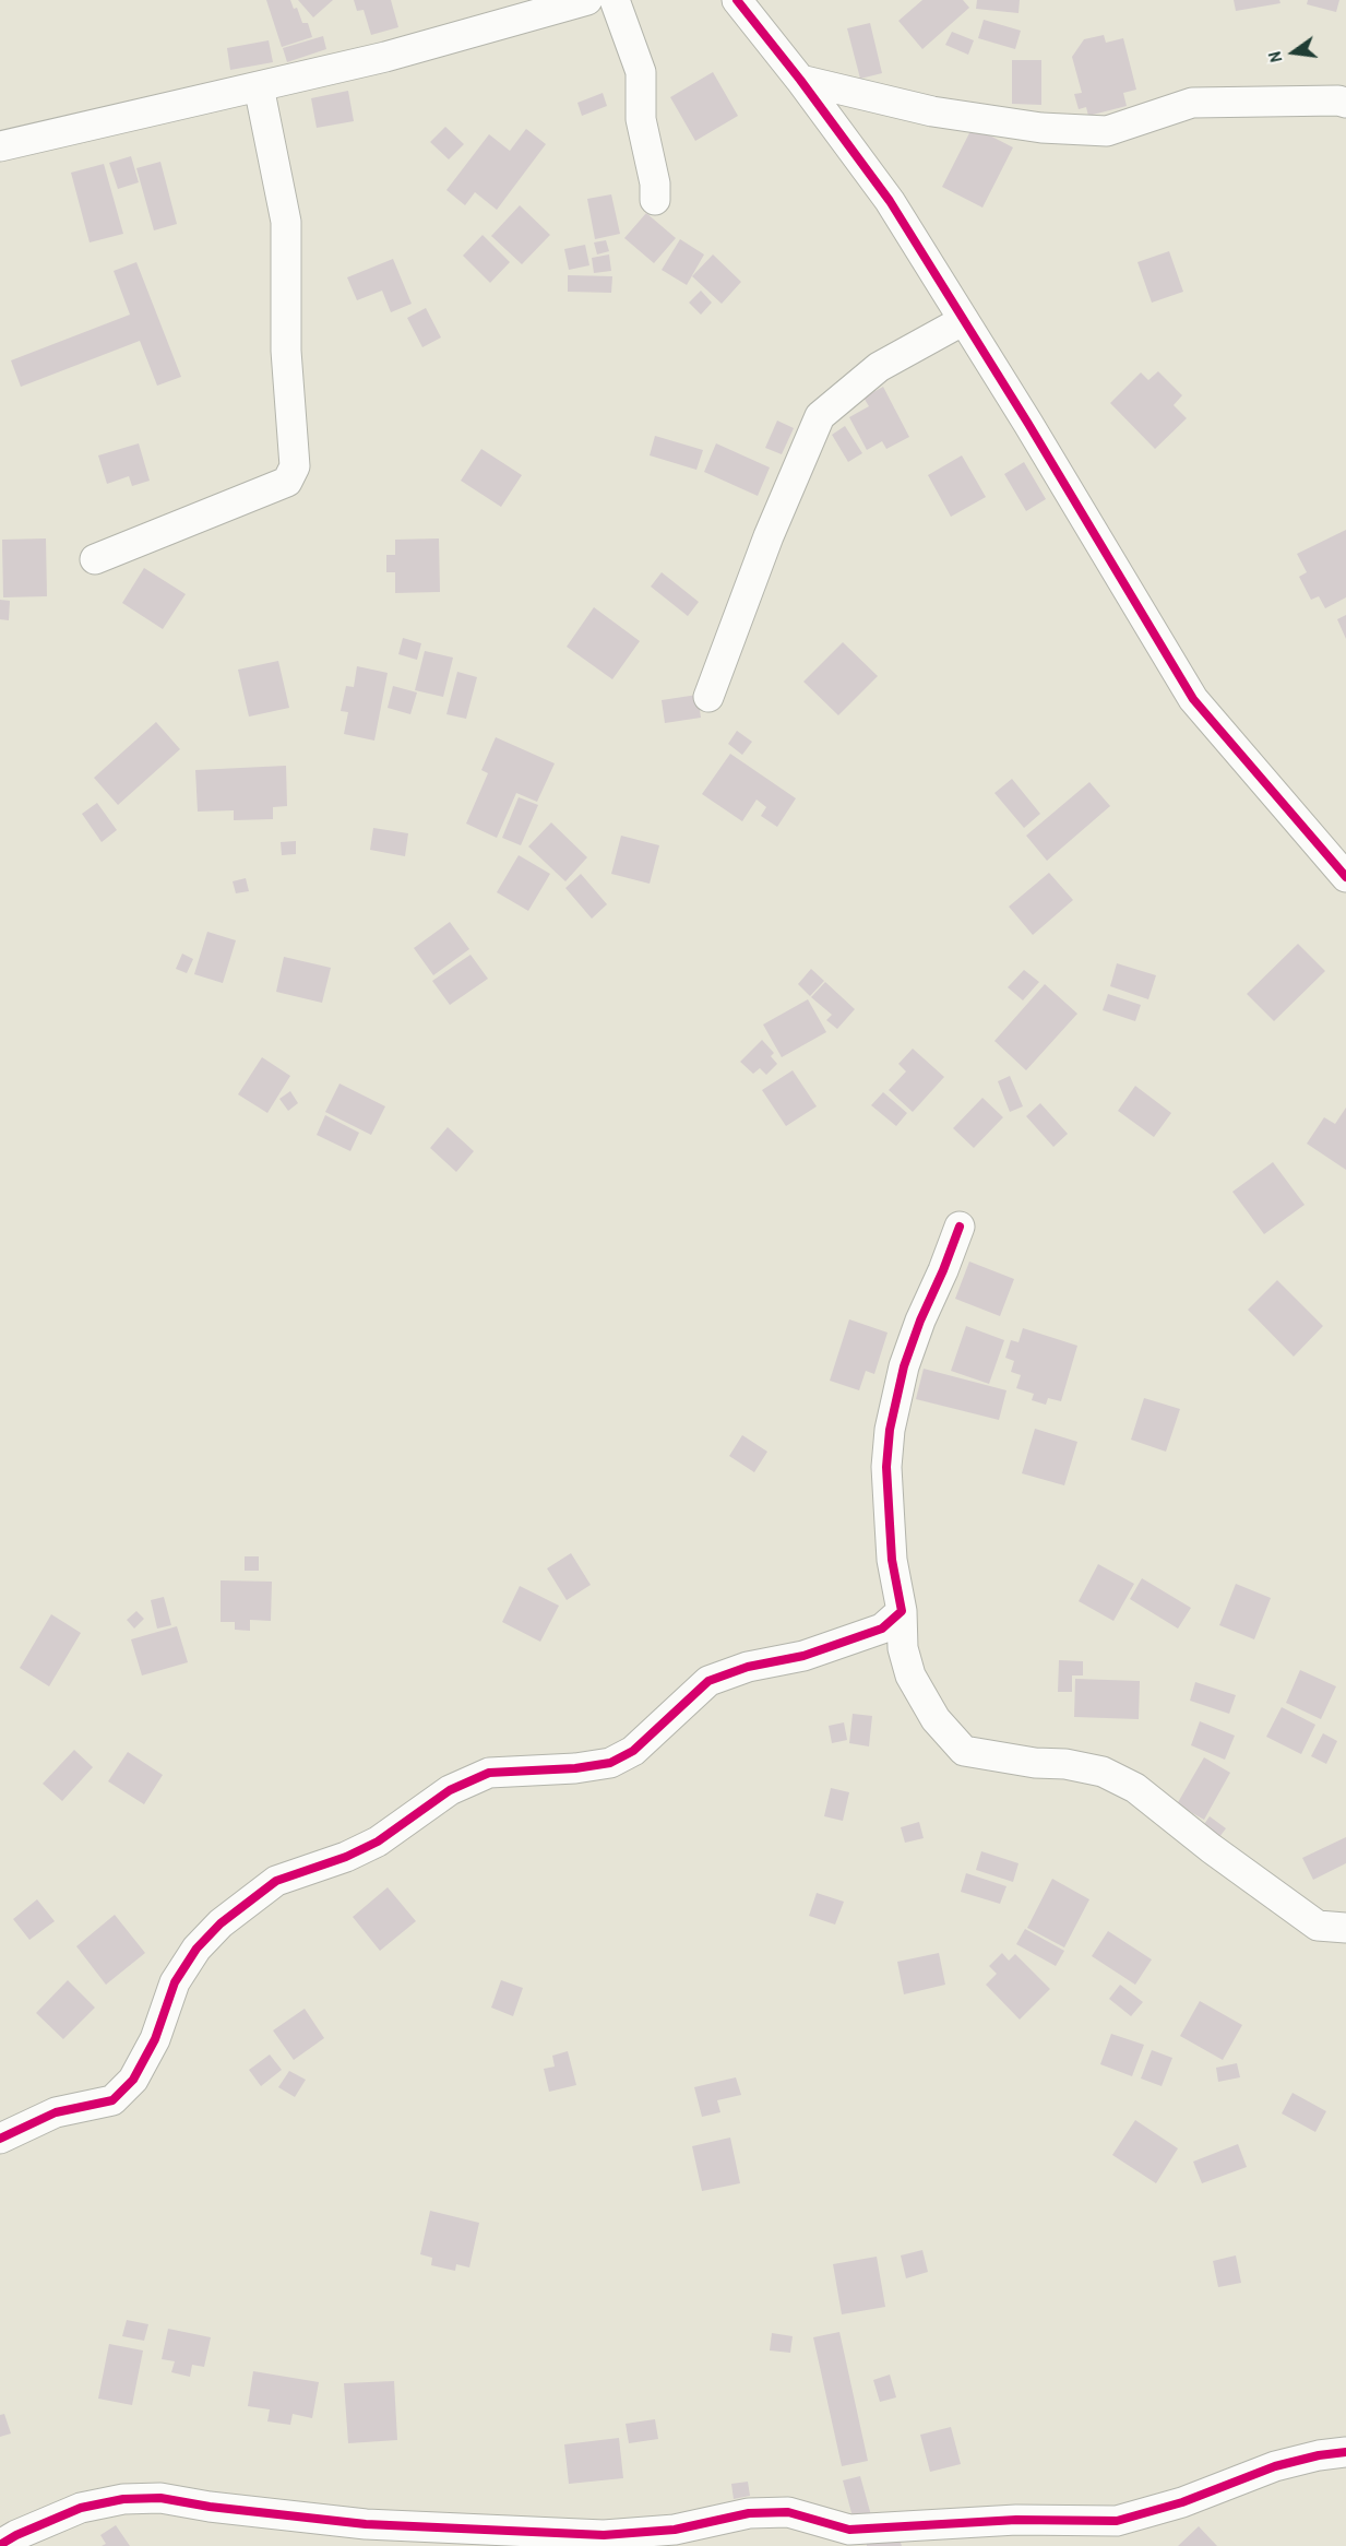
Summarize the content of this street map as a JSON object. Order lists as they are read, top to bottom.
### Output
{
  "north": "left"
}
